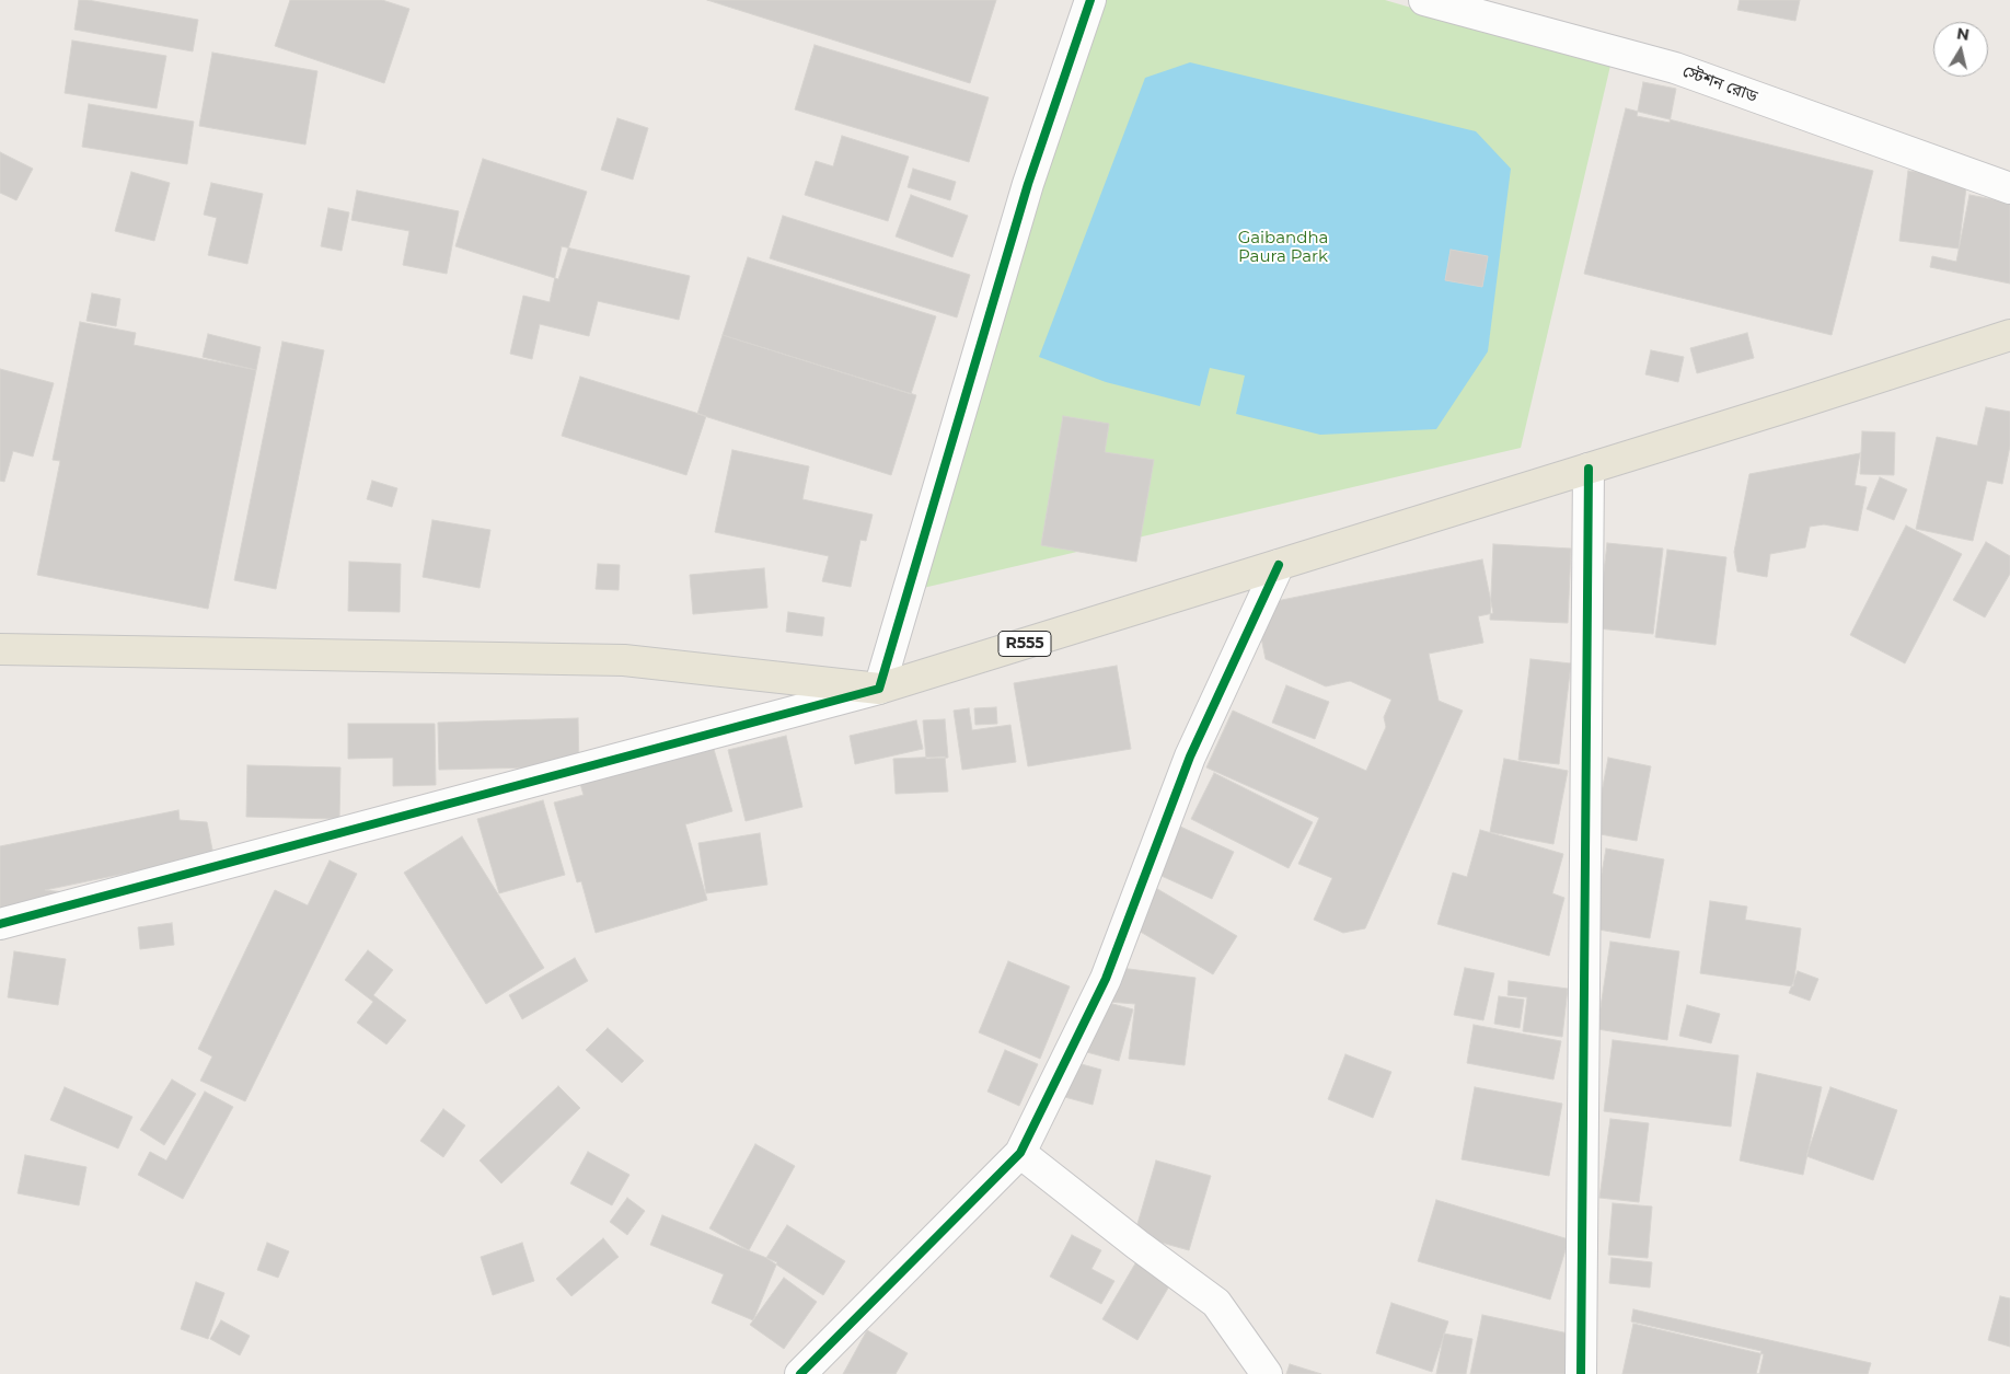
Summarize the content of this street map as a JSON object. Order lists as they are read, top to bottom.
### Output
{
  "streets": {
    "main road": ["R555"],
    "street": ["স্টেশন রোড"]
  },
  "parks": ["Gaibandha Paura Park"],
  "north": "top"
}
